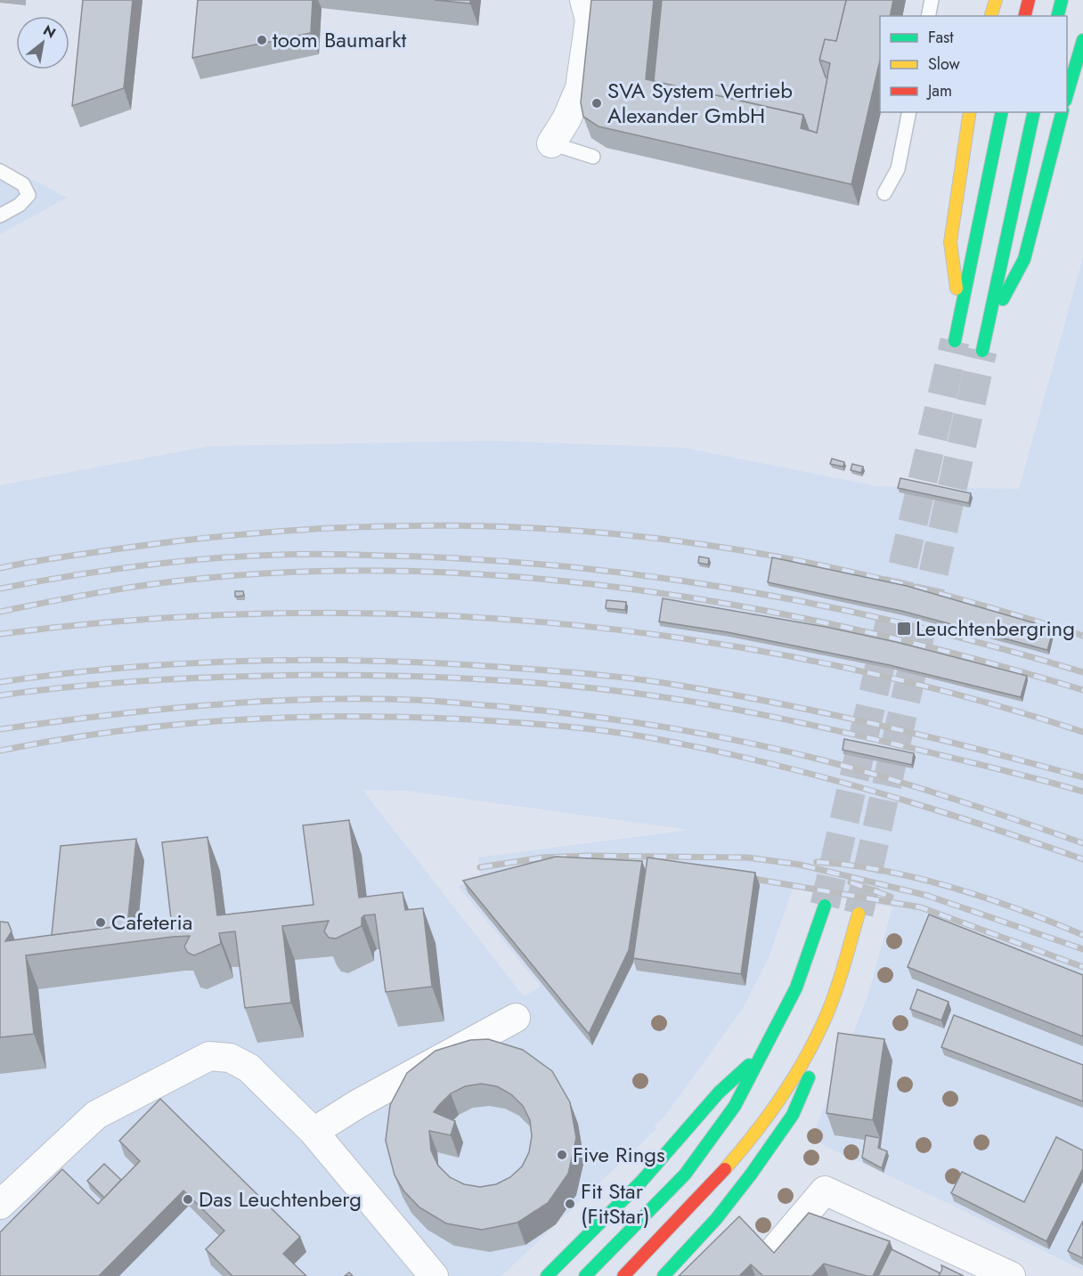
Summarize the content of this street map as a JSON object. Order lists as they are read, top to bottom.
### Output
{
  "places": {
    "other": [
      "toom Baumarkt",
      "SVA System Vertrieb Alexander GmbH",
      "Cafeteria",
      "Five Rings",
      "Das Leuchtenberg",
      "Fit Star (FitStar)"
    ],
    "transit": ["Leuchtenbergring"]
  },
  "legend": ["Fast", "Slow", "Jam"],
  "north": "top right"
}
